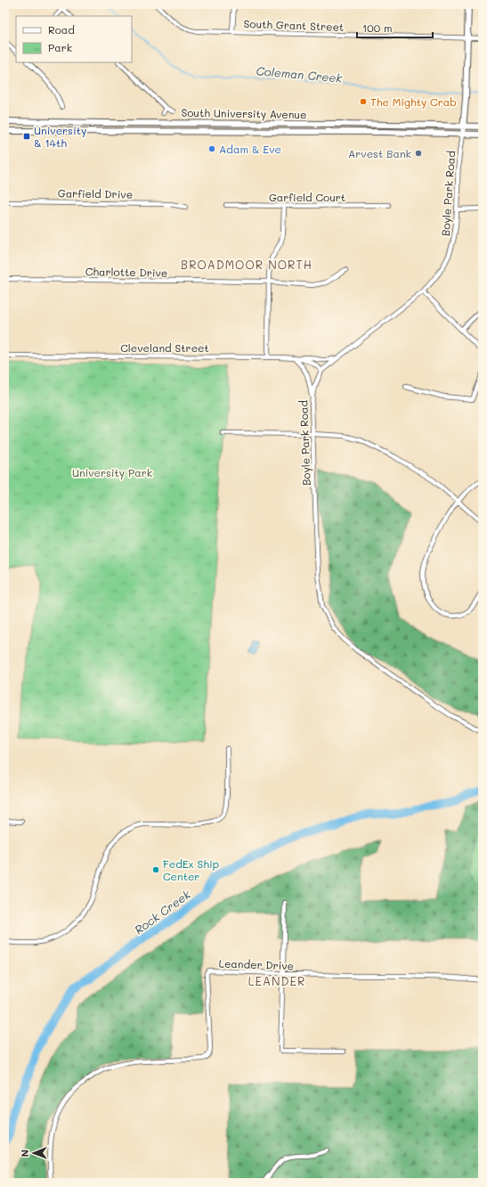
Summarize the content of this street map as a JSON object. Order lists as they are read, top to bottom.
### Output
{
  "streets": {
    "main road": ["South University Avenue"],
    "street": [
      "South Grant Street",
      "Garfield Drive",
      "Boyle Park Road",
      "Garfield Court",
      "Charlotte Drive",
      "Cleveland Street",
      "Leander Drive"
    ]
  },
  "crossings": [
    ["South University Avenue", "Boyle Park Road"],
    ["Boyle Park Road", "Cleveland Street"]
  ],
  "districts": ["BROADMOOR NORTH", "LEANDER"],
  "water": ["Coleman Creek", "Rock Creek"],
  "parks": ["University Park"],
  "places": {
    "other": [
      "The Mighty Crab",
      "Adam & Eve",
      "Arvest Bank",
      "FedEx Ship Center"
    ],
    "transit": ["University & 14th"]
  },
  "legend": ["Road", "Park"],
  "scale_bar": "100 m",
  "north": "left"
}
